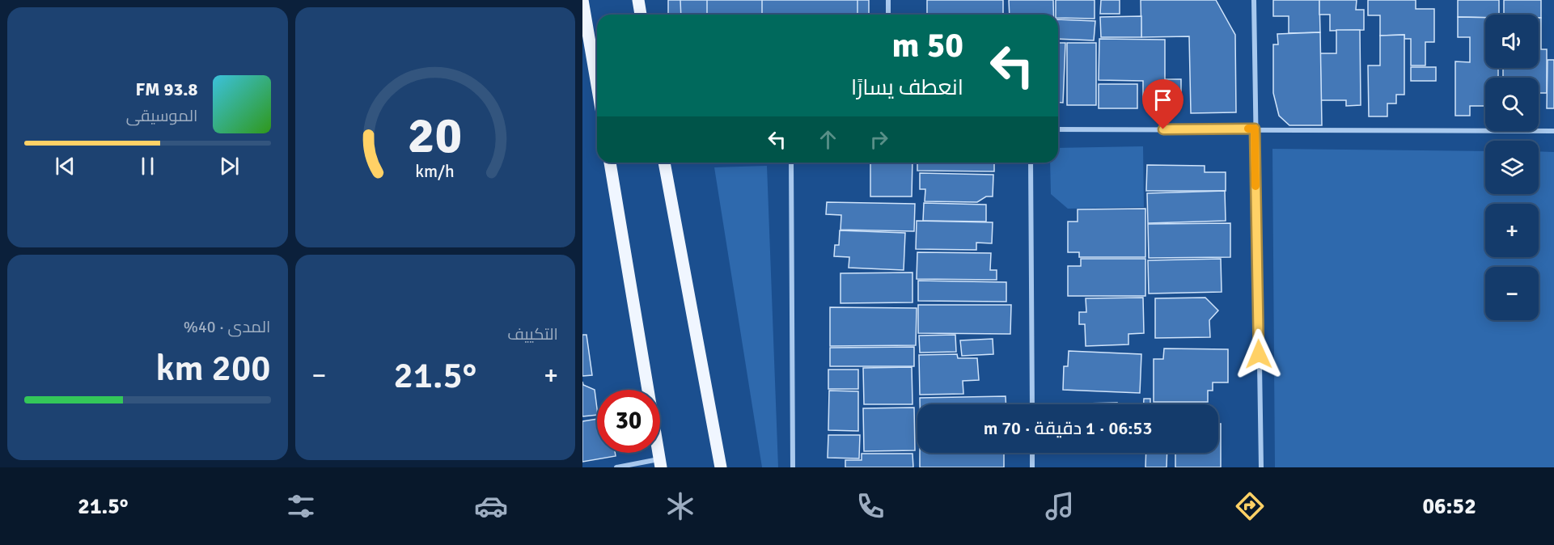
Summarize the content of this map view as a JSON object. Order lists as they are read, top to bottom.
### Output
{
  "page": {
    "map_buttons": ["+", "−"],
    "turn": ["50 m", "انعطف يسارًا"],
    "song": ["93.8 FM", "الموسيقى"],
    "tile": [
      "التكييف",
      ["المدى · 40%", "200 km"]
    ],
    "heat": ["−", "21.5°", "+"],
    "limit": "30",
    "trip": "06:53 · 1 دقيقة · 70 m",
    "tabs": ["06:52", "21.5°"],
    "gauge": ["20", "km/h"]
  }
}
